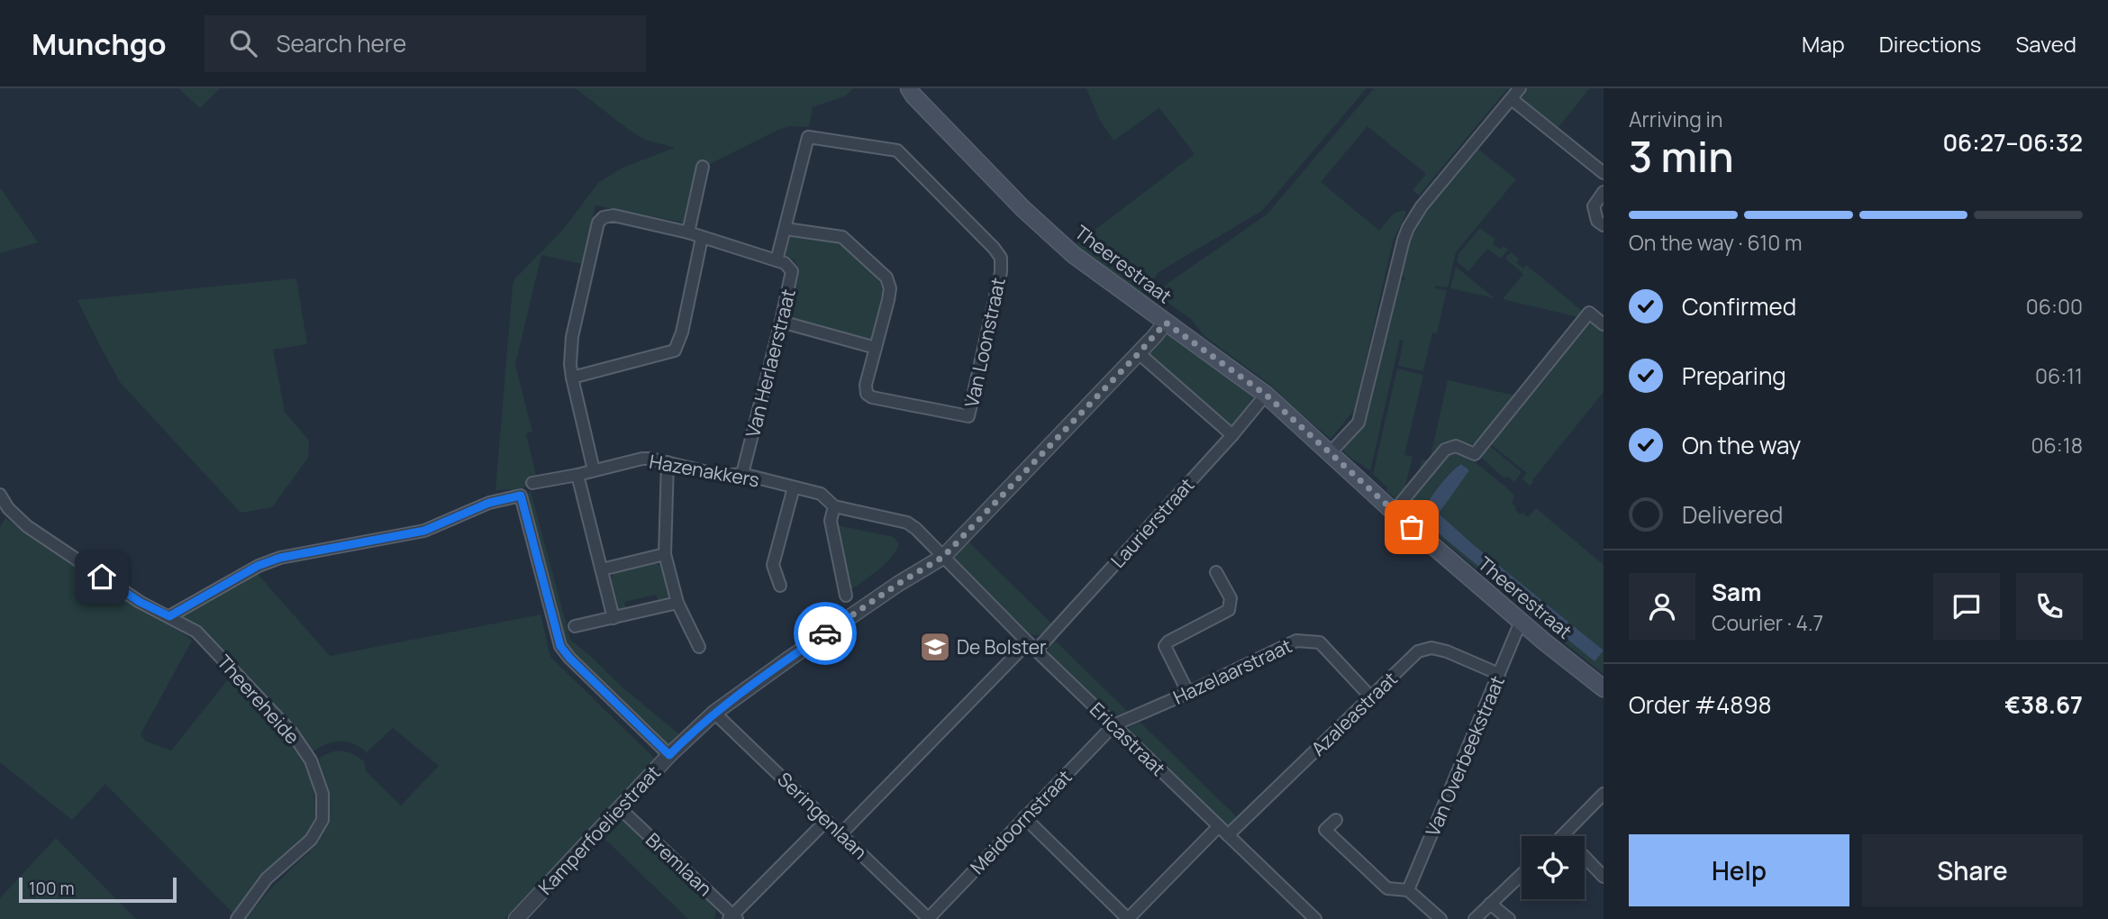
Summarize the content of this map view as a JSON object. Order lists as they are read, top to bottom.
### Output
{
  "streets": {
    "main road": ["Theerestraat"],
    "street": [
      "Van Loonstraat",
      "Van Herlaerstraat",
      "Hazenakkers",
      "Laurierstraat",
      "Hazelaarstraat",
      "Theereheide",
      "Azaleastraat",
      "Ericastraat",
      "Van Overbeekstraat",
      "Seringenlaan",
      "Meidoornstraat",
      "Kamperfoeliestraat",
      "Bremlaan"
    ]
  },
  "crossings": [
    ["Theerestraat", "Laurierstraat"],
    ["Theerestraat", "Van Overbeekstraat"],
    ["Theerestraat", "Kamperfoeliestraat"],
    ["Van Herlaerstraat", "Hazenakkers"],
    ["Hazenakkers", "Ericastraat"],
    ["Hazenakkers", "Kamperfoeliestraat"],
    ["Laurierstraat", "Ericastraat"],
    ["Laurierstraat", "Seringenlaan"],
    ["Hazelaarstraat", "Azaleastraat"],
    ["Hazelaarstraat", "Ericastraat"],
    ["Hazelaarstraat", "Meidoornstraat"],
    ["Azaleastraat", "Ericastraat"],
    ["Azaleastraat", "Van Overbeekstraat"],
    ["Ericastraat", "Meidoornstraat"],
    ["Ericastraat", "Kamperfoeliestraat"],
    ["Seringenlaan", "Meidoornstraat"],
    ["Seringenlaan", "Kamperfoeliestraat"],
    ["Kamperfoeliestraat", "Bremlaan"]
  ],
  "places": {
    "school or university": ["De Bolster"]
  },
  "scale_bar": "100 m",
  "page": {
    "header": "Munchgo",
    "search": "Search here",
    "nav": ["Map", "Directions", "Saved"],
    "heading": ["3 min", "Arriving in", "06:27–06:32"],
    "panel": [
      "Sam",
      "Courier · 4.7",
      "Order #4898",
      "€38.67"
    ],
    "bar": "On the way · 610 m",
    "list": [
      ["Confirmed", "06:00"],
      ["Preparing", "06:11"],
      ["On the way", "06:18"],
      "Delivered"
    ],
    "buttons": ["Help", "Share"],
    "scale": "100 m"
  }
}
